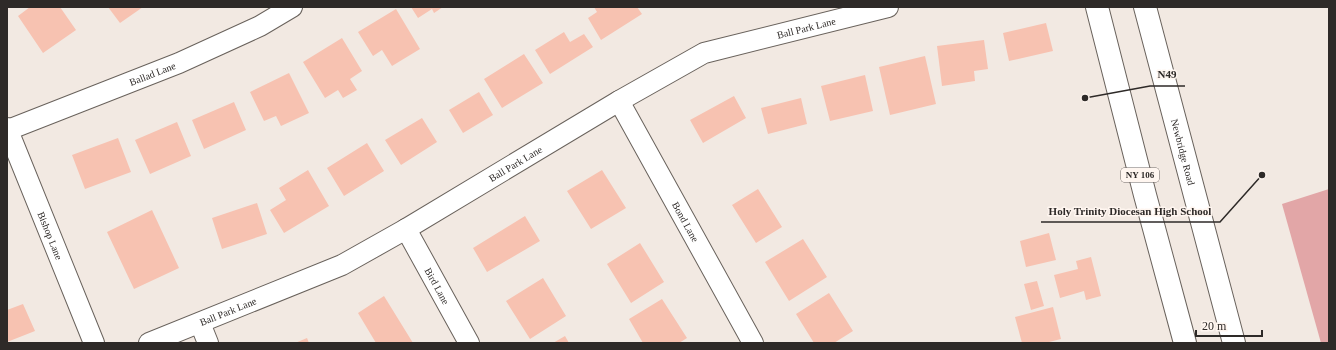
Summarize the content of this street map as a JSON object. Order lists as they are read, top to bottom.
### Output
{
  "streets": {
    "main road": ["Newbridge Road", "NY 106"],
    "street": [
      "Ball Park Lane",
      "Ballad Lane",
      "Bond Lane",
      "Bishop Lane",
      "Bird Lane"
    ]
  },
  "crossings": [
    ["Ball Park Lane", "Bond Lane"],
    ["Ball Park Lane", "Bird Lane"],
    ["Ballad Lane", "Bishop Lane"]
  ],
  "places": ["N49", "Holy Trinity Diocesan High School"],
  "scale_bar": "20 m"
}
